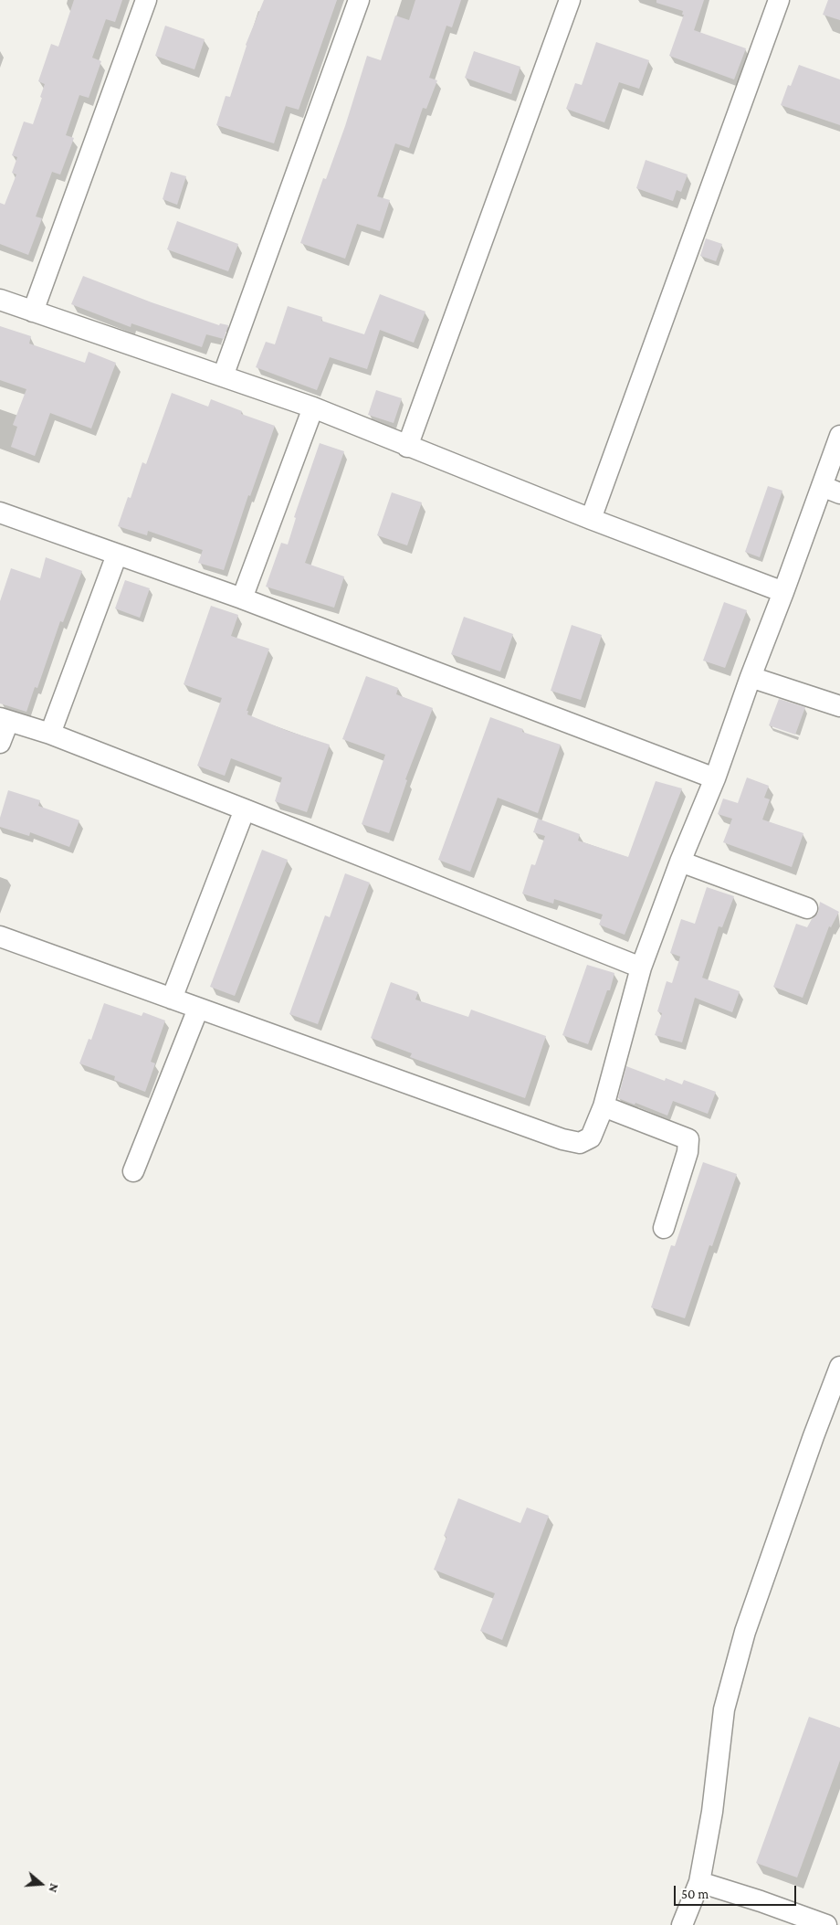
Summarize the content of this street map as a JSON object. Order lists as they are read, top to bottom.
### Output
{
  "scale_bar": "50 m",
  "north": "right"
}
